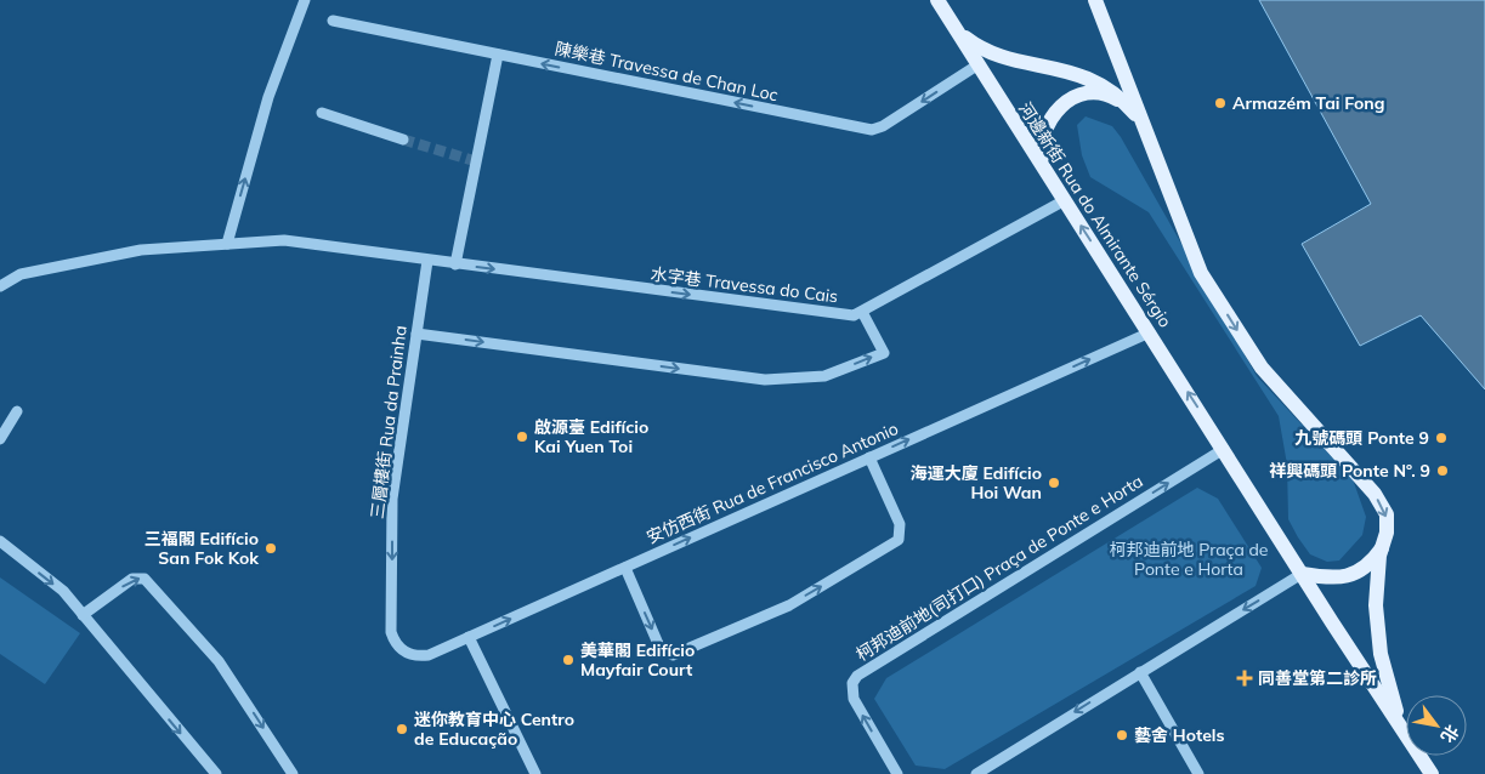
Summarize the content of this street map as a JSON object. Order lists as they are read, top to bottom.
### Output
{
  "streets": {
    "main road": ["河邊新街 Rua do Almirante Sérgio"],
    "street": [
      "陳樂巷 Travessa de Chan Loc",
      "水字巷 Travessa do Cais",
      "三層樓街 Rua da Prainha",
      "安仿西街 Rua de Francisco Antonio",
      "柯邦迪前地(司打口) Praça de Ponte e Horta"
    ]
  },
  "crossings": [
    ["陳樂巷 Travessa de Chan Loc", "河邊新街 Rua do Almirante Sérgio"],
    ["河邊新街 Rua do Almirante Sérgio", "水字巷 Travessa do Cais"],
    ["河邊新街 Rua do Almirante Sérgio", "安仿西街 Rua de Francisco Antonio"],
    ["河邊新街 Rua do Almirante Sérgio", "柯邦迪前地(司打口) Praça de Ponte e Horta"],
    ["水字巷 Travessa do Cais", "三層樓街 Rua da Prainha"],
    ["三層樓街 Rua da Prainha", "安仿西街 Rua de Francisco Antonio"]
  ],
  "one_way": [
    "陳樂巷 Travessa de Chan Loc",
    "水字巷 Travessa do Cais",
    "三層樓街 Rua da Prainha",
    "安仿西街 Rua de Francisco Antonio",
    "柯邦迪前地(司打口) Praça de Ponte e Horta"
  ],
  "parks": ["柯邦迪前地 Praça de Ponte e Horta"],
  "places": {
    "other": [
      "Armazém Tai Fong",
      "啟源臺 Edifício Kai Yuen Toi",
      "九號碼頭 Ponte 9",
      "祥興碼頭 Ponte Nº. 9",
      "海運大廈 Edifício Hoi Wan",
      "三福閣 Edifício San Fok Kok",
      "美華閣 Edifício Mayfair Court",
      "迷你教育中心 Centro de Educação",
      "藝舍 Hotels"
    ],
    "health": ["同善堂第二診所"]
  },
  "north": "bottom right"
}
